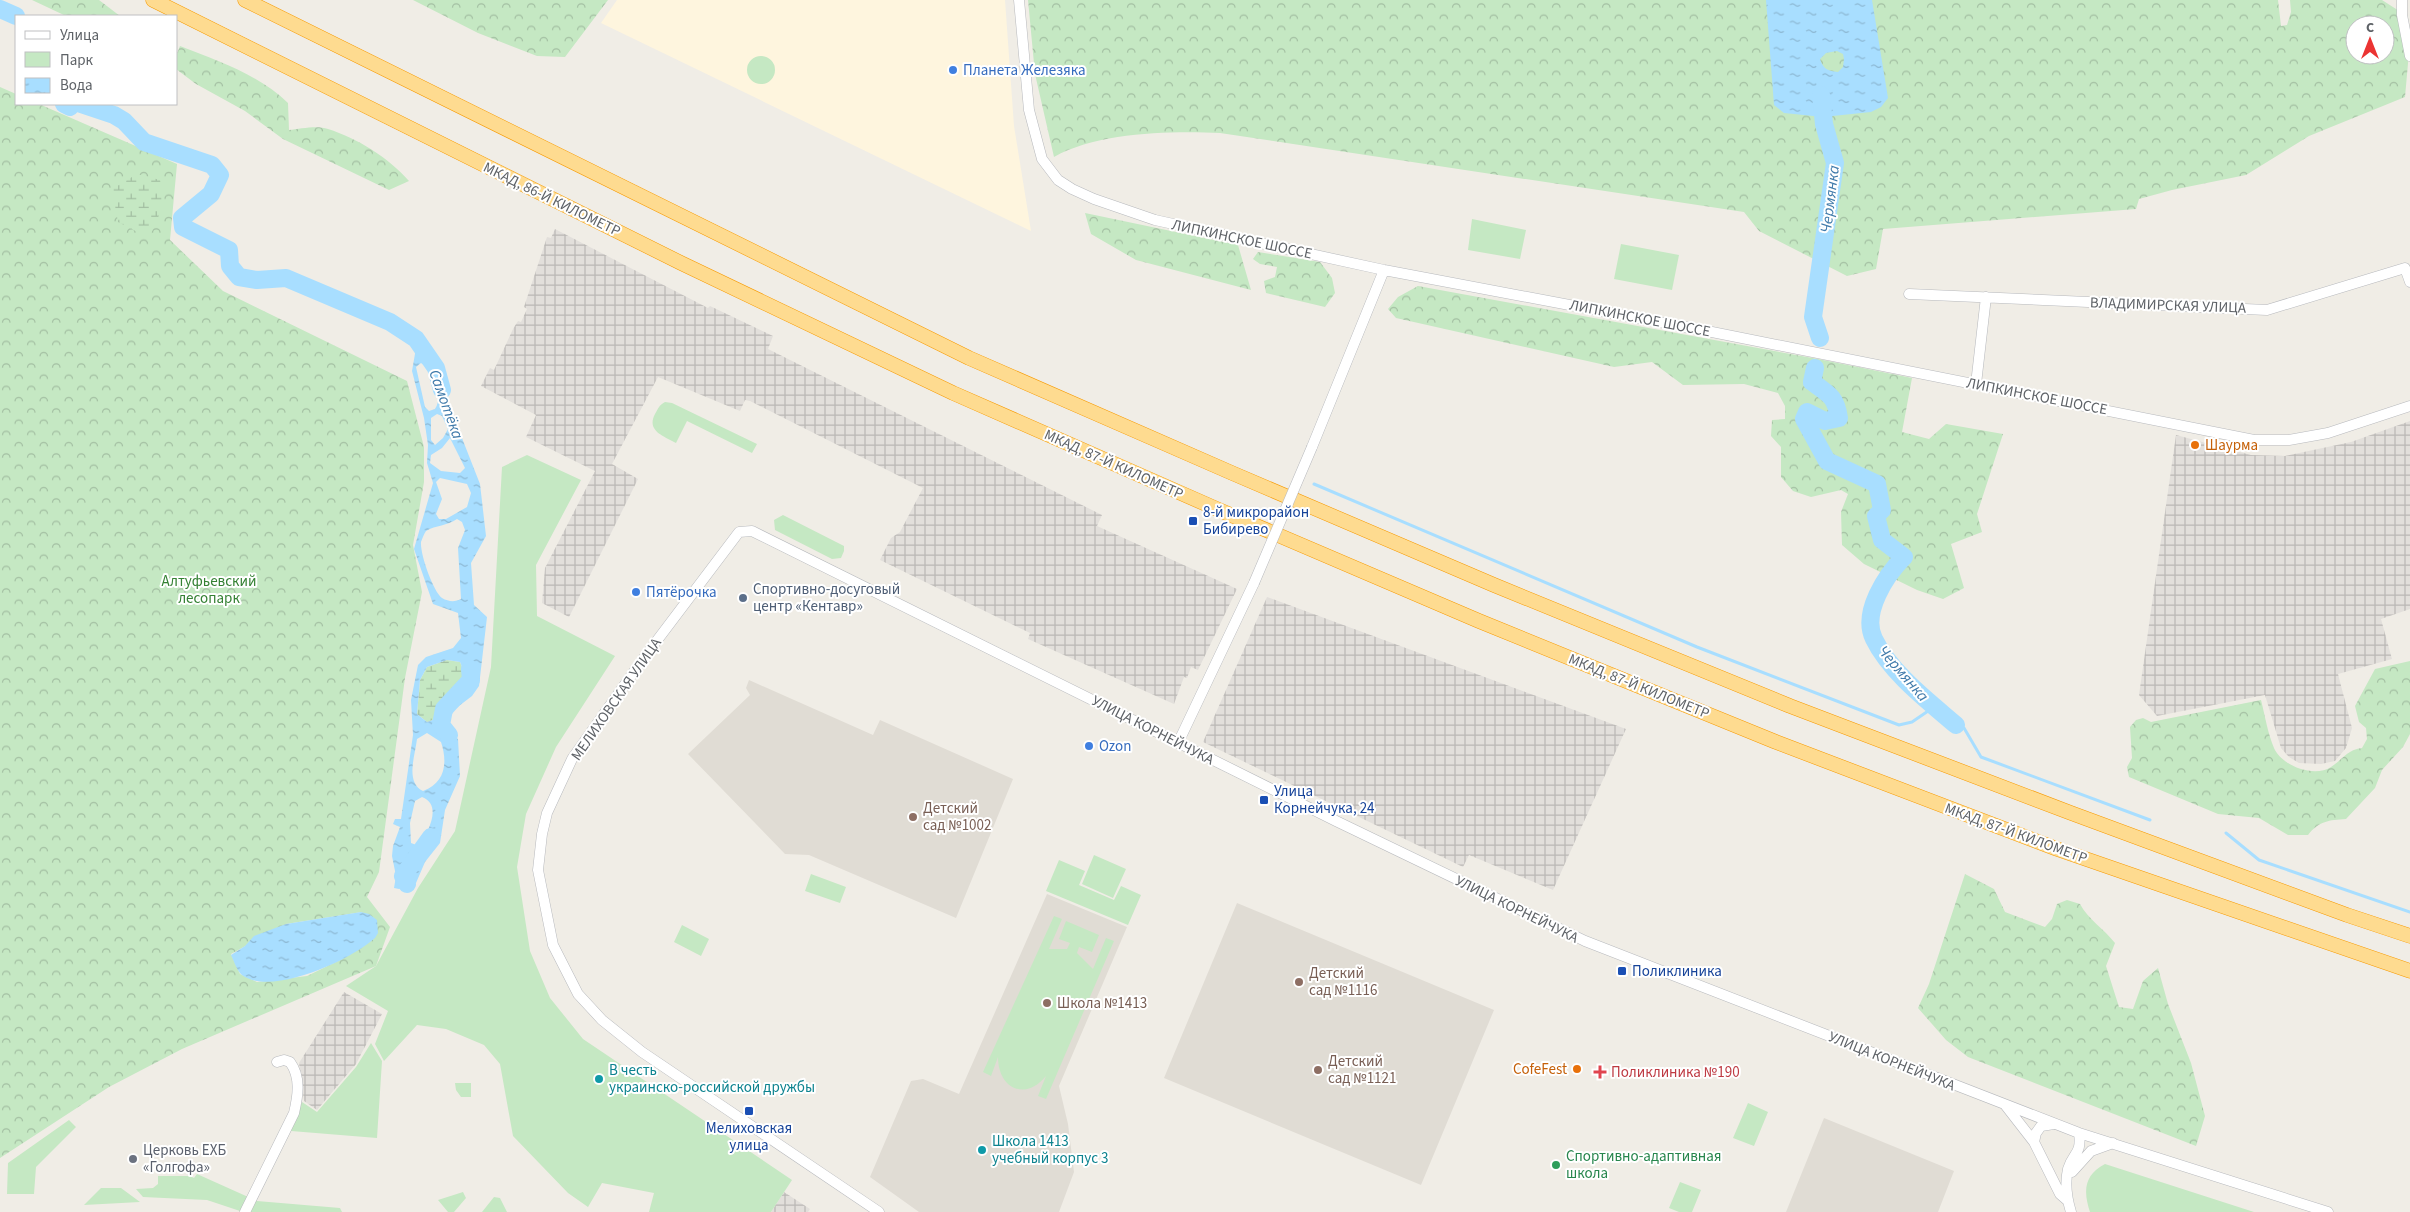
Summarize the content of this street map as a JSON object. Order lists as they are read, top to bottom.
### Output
{
  "streets": {
    "highway": ["МКАД, 86-Й КИЛОМЕТР", "МКАД, 87-Й КИЛОМЕТР"],
    "street": [
      "ЛИПКИНСКОЕ ШОССЕ",
      "ВЛАДИМИРСКАЯ УЛИЦА",
      "МЕЛИХОВСКАЯ УЛИЦА",
      "УЛИЦА КОРНЕЙЧУКА"
    ]
  },
  "crossings": [
    ["МКАД, 86-Й КИЛОМЕТР", "МКАД, 87-Й КИЛОМЕТР"],
    ["МЕЛИХОВСКАЯ УЛИЦА", "УЛИЦА КОРНЕЙЧУКА"]
  ],
  "water": ["Чермянка", "Самотёка"],
  "parks": ["Алтуфьевский лесопарк"],
  "places": {
    "other": [
      "Планета Железяка",
      "Шаурма",
      "Пятёрочка",
      "Спортивно-досуговый центр «Кентавр»",
      "Ozon",
      "Детский сад №1002",
      "Детский сад №1116",
      "Школа №1413",
      "CofeFest",
      "Детский сад №1121",
      "В честь украинско-российской дружбы",
      "Школа 1413 учебный корпус 3",
      "Церковь ЕХБ «Голгофа»",
      "Спортивно-адаптивная школа"
    ],
    "transit": [
      "8-й микрорайон Бибирево",
      "Улица Корнейчука, 24",
      "Поликлиника",
      "Мелиховская улица"
    ],
    "health": ["Поликлиника №190"]
  },
  "legend": ["Улица", "Парк", "Вода"],
  "north": "top"
}
